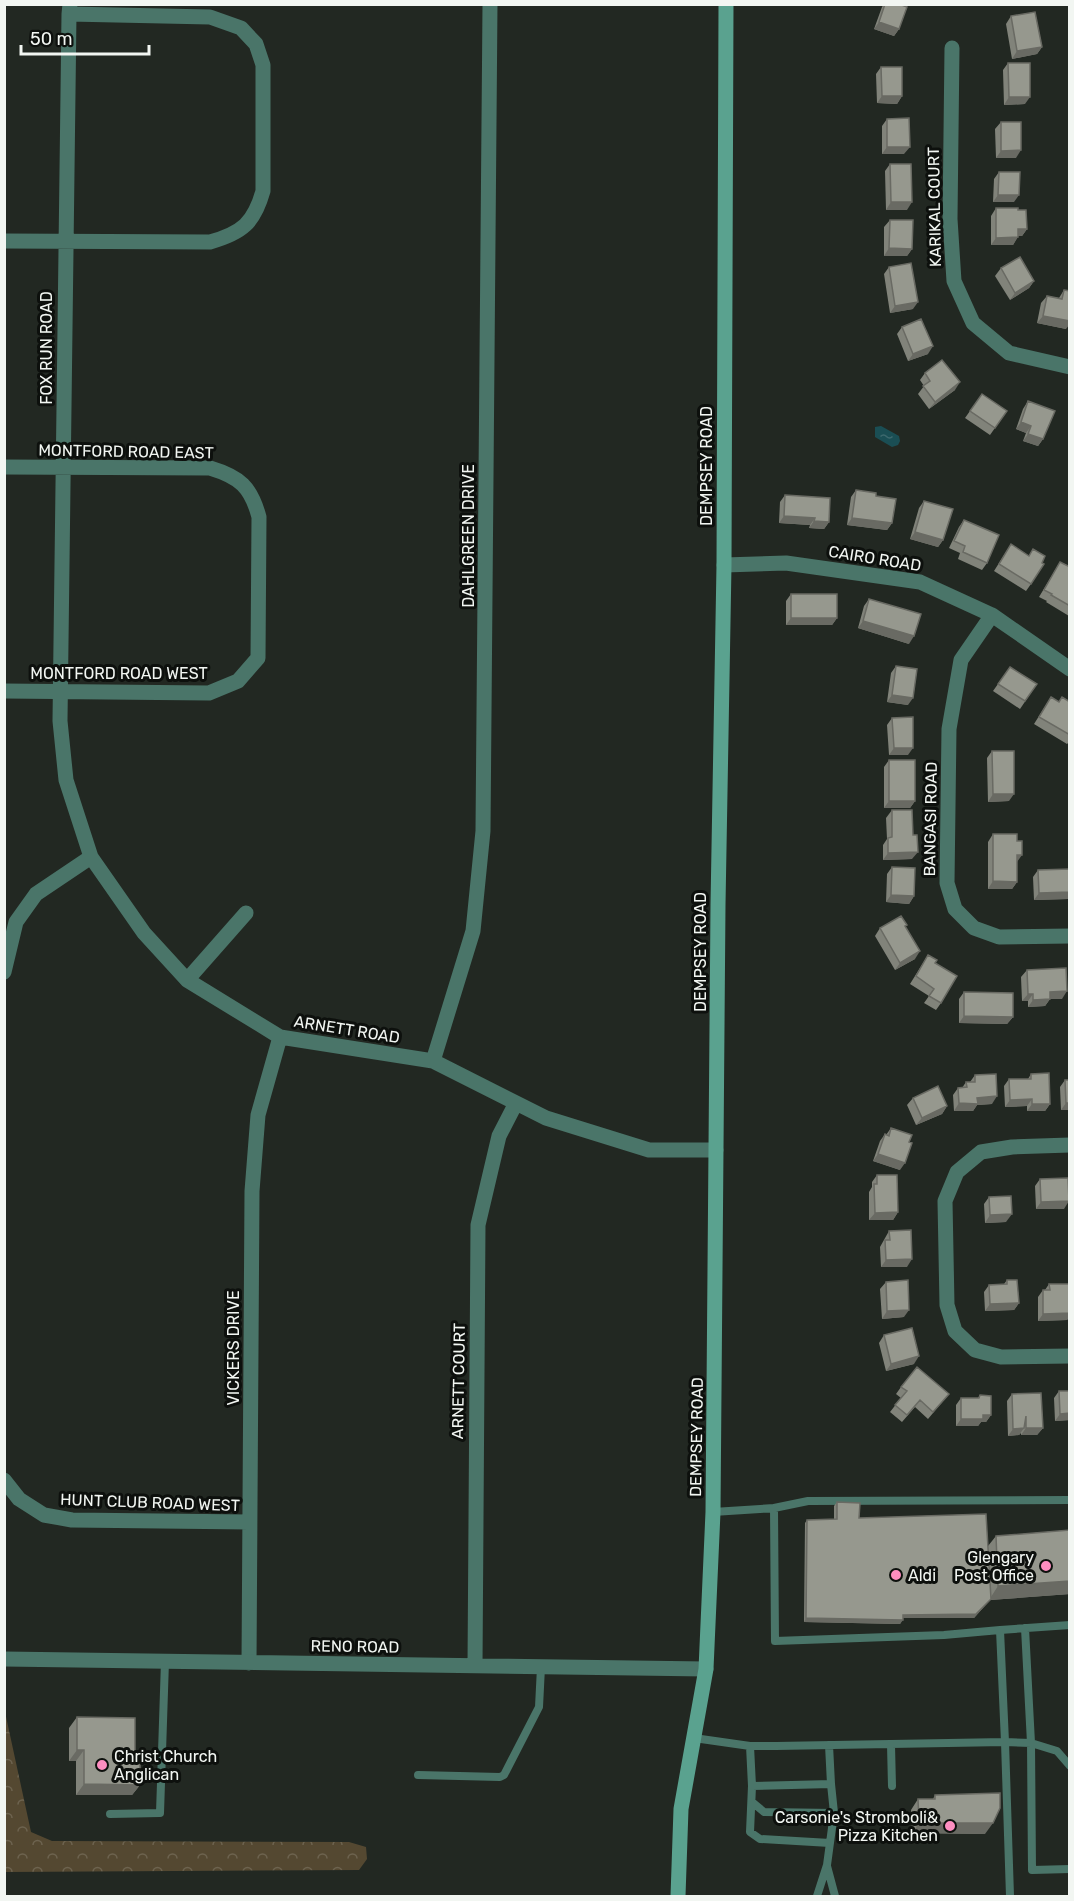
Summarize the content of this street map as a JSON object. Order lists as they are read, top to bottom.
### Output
{
  "streets": {
    "main road": ["DEMPSEY ROAD"],
    "street": [
      "KARIKAL COURT",
      "FOX RUN ROAD",
      "MONTFORD ROAD EAST",
      "DAHLGREEN DRIVE",
      "CAIRO ROAD",
      "MONTFORD ROAD WEST",
      "BANGASI ROAD",
      "ARNETT ROAD",
      "VICKERS DRIVE",
      "ARNETT COURT",
      "HUNT CLUB ROAD WEST",
      "RENO ROAD"
    ]
  },
  "crossings": [
    ["FOX RUN ROAD", "MONTFORD ROAD EAST"],
    ["FOX RUN ROAD", "MONTFORD ROAD WEST"],
    ["FOX RUN ROAD", "ARNETT ROAD"],
    ["MONTFORD ROAD EAST", "MONTFORD ROAD WEST"],
    ["DEMPSEY ROAD", "CAIRO ROAD"],
    ["DEMPSEY ROAD", "ARNETT ROAD"],
    ["DEMPSEY ROAD", "RENO ROAD"],
    ["DAHLGREEN DRIVE", "ARNETT ROAD"],
    ["CAIRO ROAD", "BANGASI ROAD"],
    ["MONTFORD ROAD WEST", "ARNETT ROAD"],
    ["ARNETT ROAD", "VICKERS DRIVE"],
    ["ARNETT ROAD", "ARNETT COURT"],
    ["VICKERS DRIVE", "HUNT CLUB ROAD WEST"],
    ["VICKERS DRIVE", "RENO ROAD"],
    ["ARNETT COURT", "RENO ROAD"]
  ],
  "places": [
    "Glengary Post Office",
    "Aldi",
    "Christ Church Anglican",
    "Carsonie's Stromboli& Pizza Kitchen"
  ],
  "scale_bar": "50 m"
}
